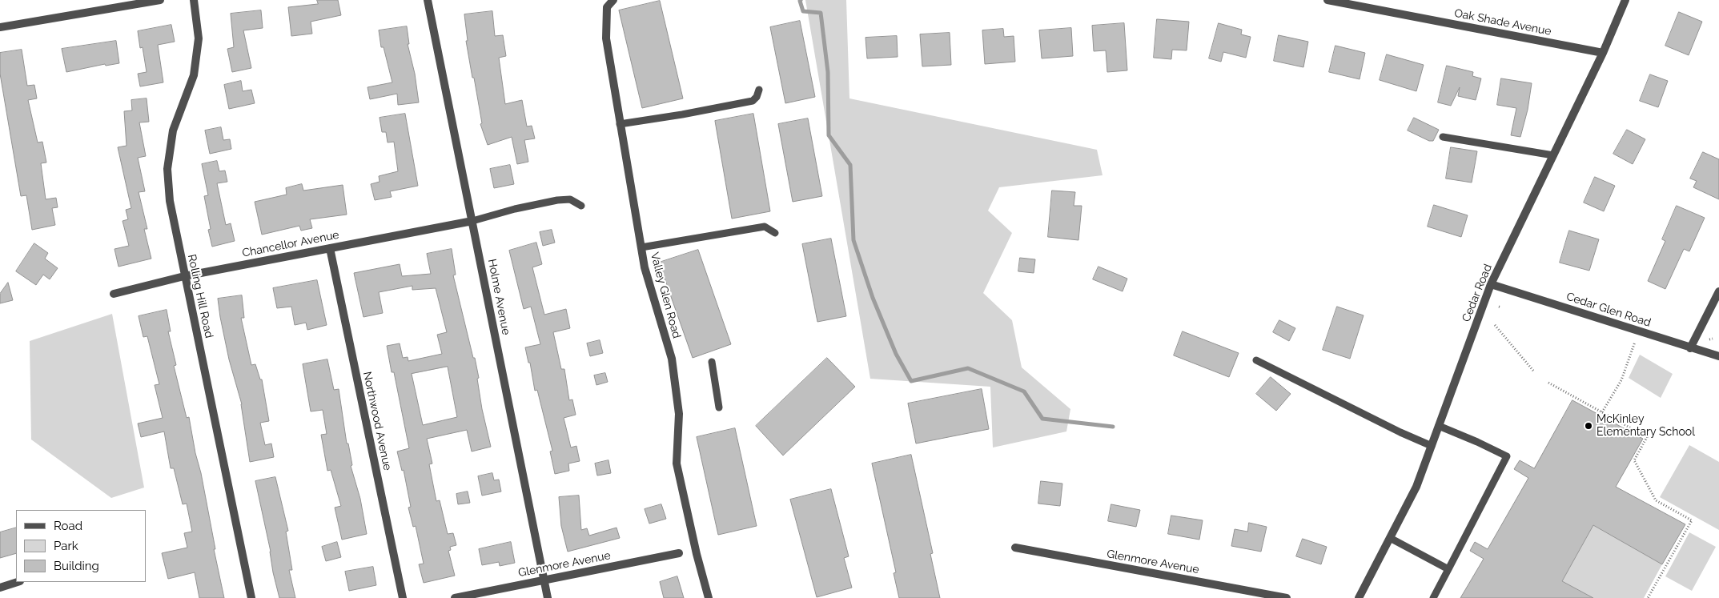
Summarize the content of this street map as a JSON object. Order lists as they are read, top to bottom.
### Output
{
  "streets": {
    "street": [
      "Oak Shade Avenue",
      "Chancellor Avenue",
      "Cedar Road",
      "Valley Glen Road",
      "Rolling Hill Road",
      "Holme Avenue",
      "Cedar Glen Road",
      "Northwood Avenue",
      "Glenmore Avenue"
    ]
  },
  "crossings": [
    ["Oak Shade Avenue", "Cedar Road"],
    ["Chancellor Avenue", "Rolling Hill Road"],
    ["Chancellor Avenue", "Holme Avenue"],
    ["Chancellor Avenue", "Northwood Avenue"],
    ["Cedar Road", "Cedar Glen Road"],
    ["Holme Avenue", "Glenmore Avenue"]
  ],
  "places": ["McKinley Elementary School"],
  "legend": ["Road", "Park", "Building"]
}
